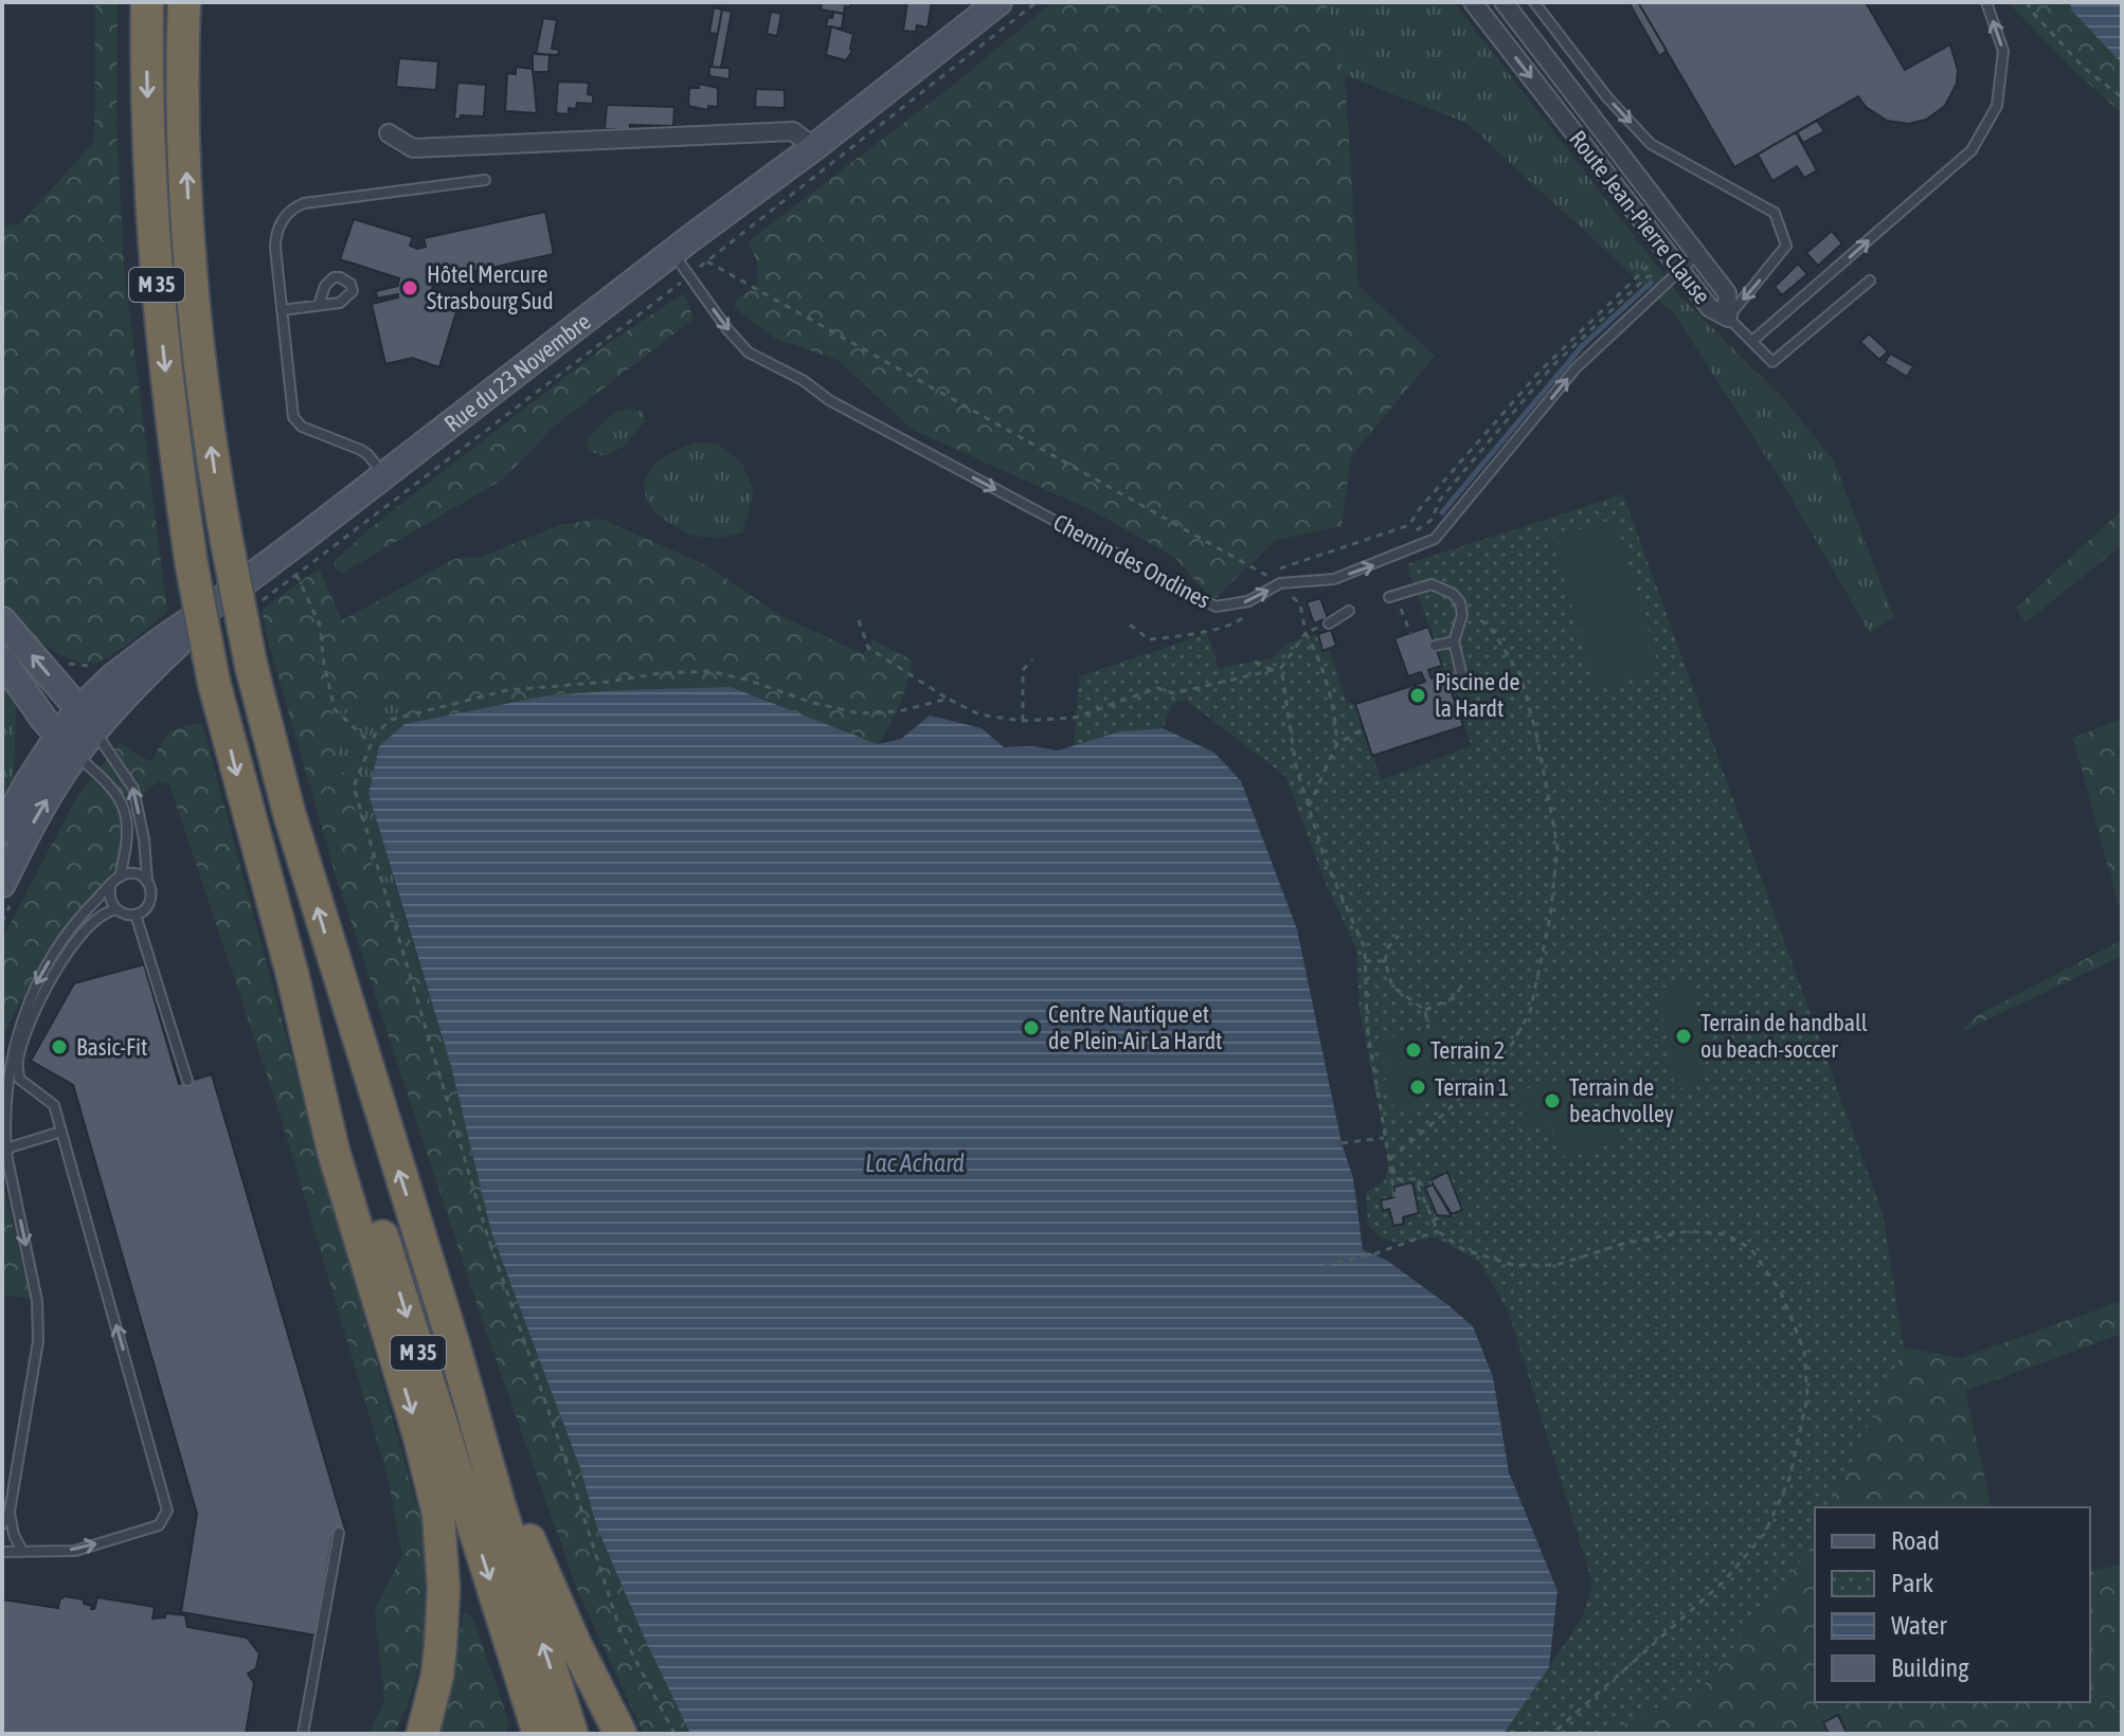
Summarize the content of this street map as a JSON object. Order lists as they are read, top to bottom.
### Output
{
  "streets": {
    "highway": ["M 35"],
    "main road": ["Rue du 23 Novembre"],
    "street": ["Route Jean-Pierre Clause"],
    "lane": ["Chemin des Ondines"]
  },
  "crossings": [
    ["Route Jean-Pierre Clause", "Chemin des Ondines"],
    ["Rue du 23 Novembre", "Chemin des Ondines"]
  ],
  "one_way": ["Chemin des Ondines"],
  "water": ["Lac Achard"],
  "places": [
    "Hôtel Mercure Strasbourg Sud",
    "Piscine de la Hardt",
    "Centre Nautique et de Plein-Air La Hardt",
    "Terrain de handball ou beach-soccer",
    "Basic-Fit",
    "Terrain 2",
    "Terrain 1",
    "Terrain de beachvolley"
  ],
  "legend": [
    "Road",
    "Park",
    "Water",
    "Building"
  ]
}
